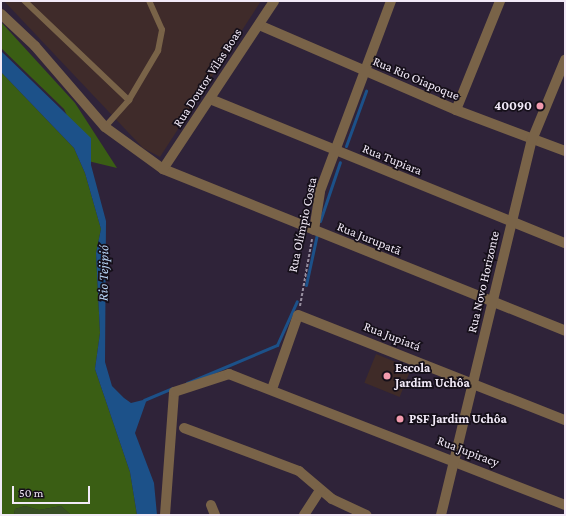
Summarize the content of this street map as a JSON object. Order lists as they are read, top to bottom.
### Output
{
  "streets": {
    "street": [
      "Rua Doutor Vilas Boas",
      "Rua Rio Oiapoque",
      "Rua Tupiara",
      "Rua Olímpio Costa",
      "Rua Jurupatã",
      "Rua Novo Horizonte",
      "Rua Jupiatá",
      "Rua Jupiracy"
    ]
  },
  "crossings": [
    ["Rua Doutor Vilas Boas", "Rua Rio Oiapoque"],
    ["Rua Doutor Vilas Boas", "Rua Tupiara"],
    ["Rua Doutor Vilas Boas", "Rua Jurupatã"],
    ["Rua Rio Oiapoque", "Rua Olímpio Costa"],
    ["Rua Rio Oiapoque", "Rua Novo Horizonte"],
    ["Rua Tupiara", "Rua Olímpio Costa"],
    ["Rua Tupiara", "Rua Novo Horizonte"],
    ["Rua Olímpio Costa", "Rua Jurupatã"],
    ["Rua Olímpio Costa", "Rua Jupiatá"],
    ["Rua Jurupatã", "Rua Novo Horizonte"],
    ["Rua Novo Horizonte", "Rua Jupiatá"],
    ["Rua Novo Horizonte", "Rua Jupiracy"]
  ],
  "water": ["Rio Tejipió"],
  "places": ["40090", "Escola Jardim Uchôa", "PSF Jardim Uchôa"],
  "scale_bar": "50 m"
}
